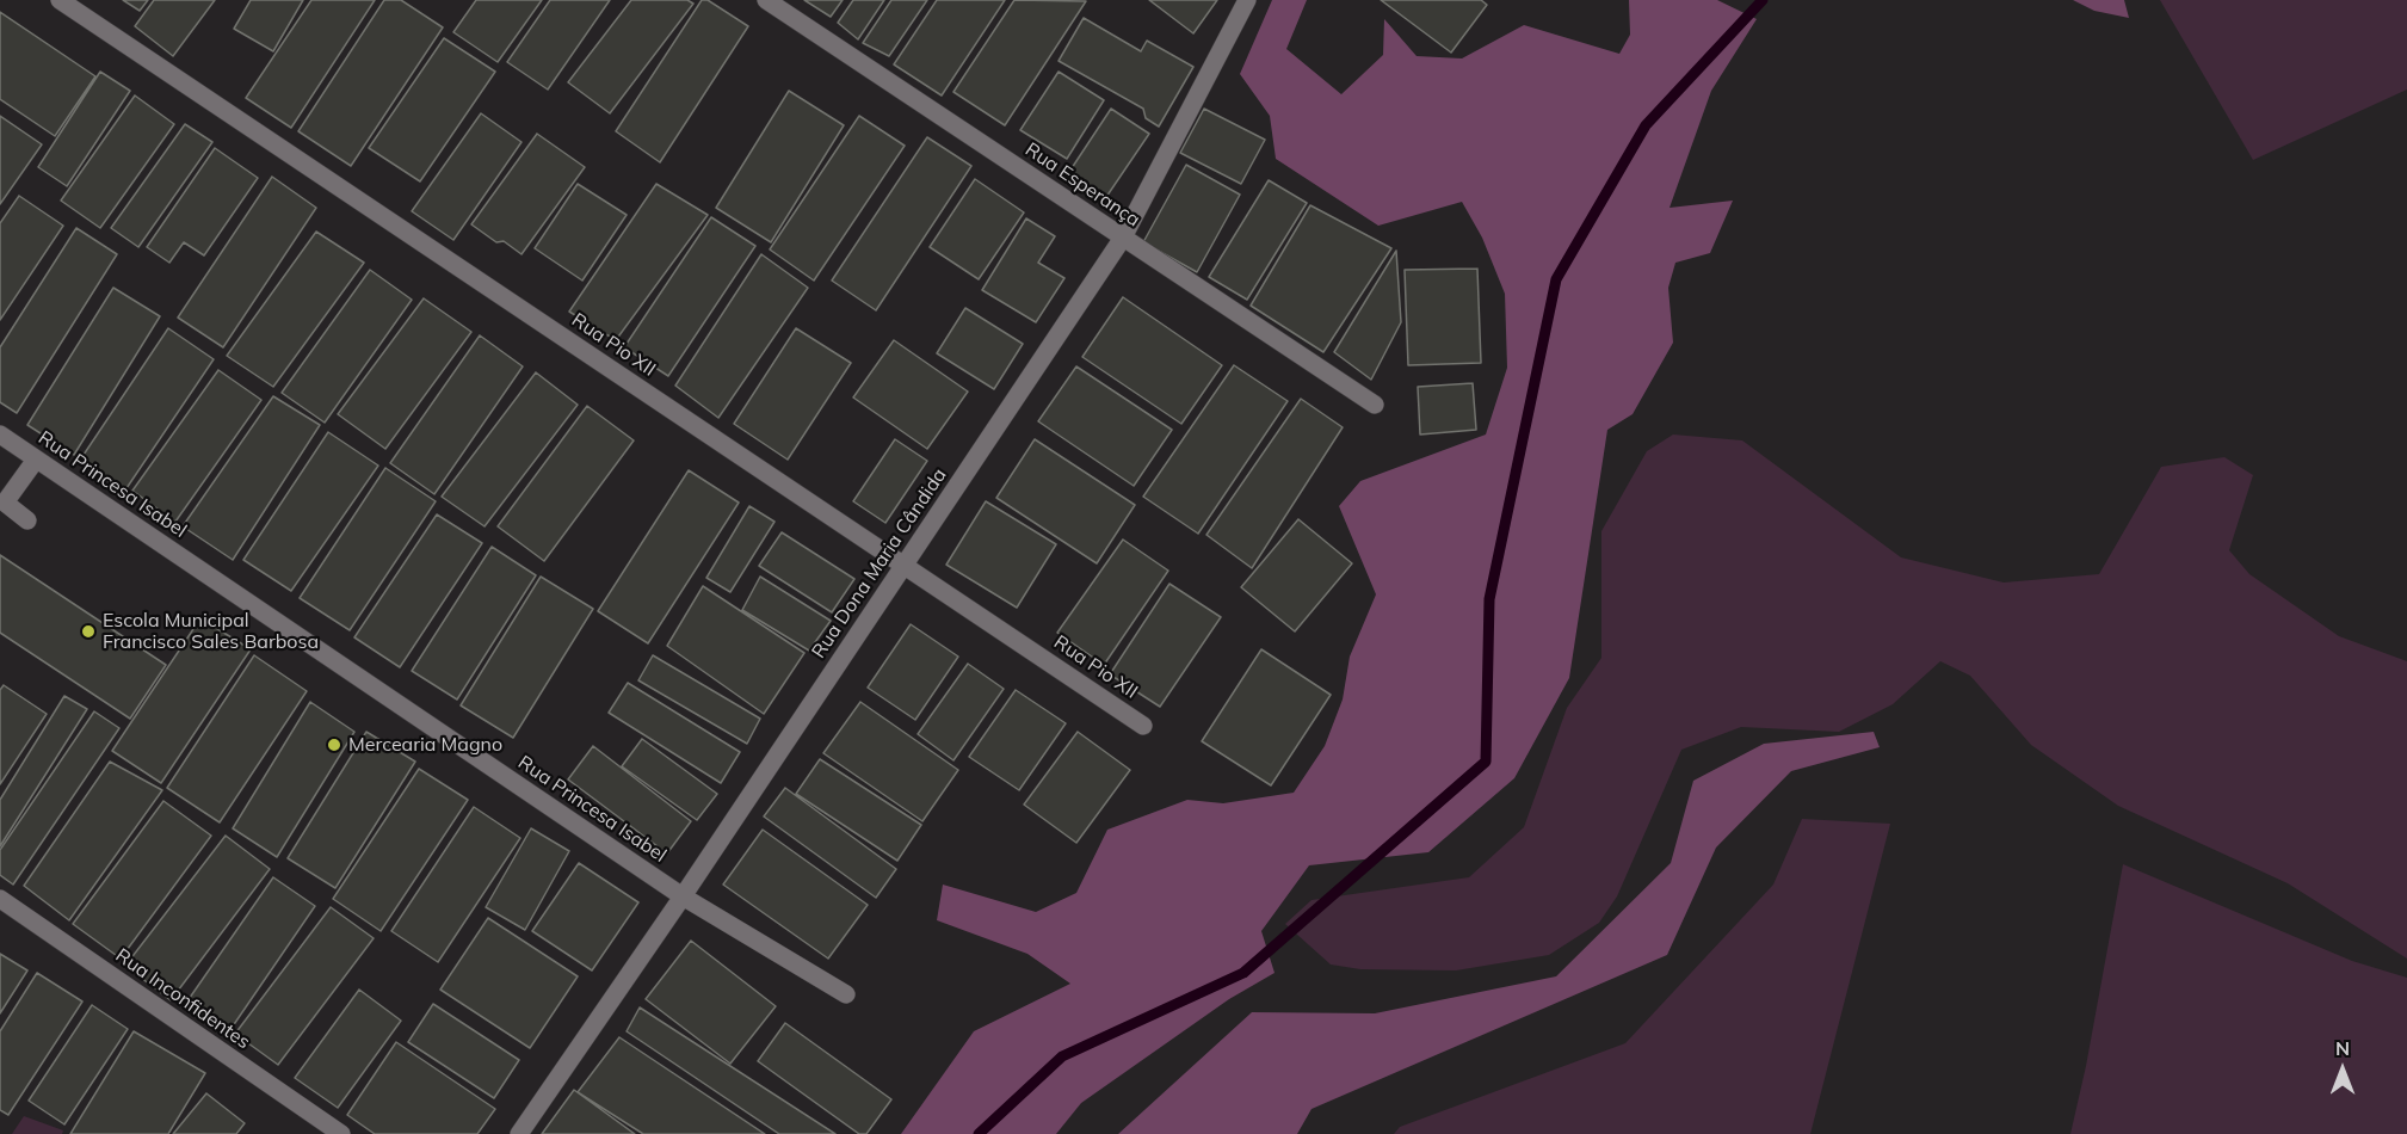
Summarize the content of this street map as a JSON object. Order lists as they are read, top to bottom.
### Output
{
  "streets": {
    "street": [
      "Rua Esperança",
      "Rua Pio XII",
      "Rua Princesa Isabel",
      "Rua Dona Maria Cândida",
      "Rua Inconfidentes"
    ]
  },
  "crossings": [
    ["Rua Esperança", "Rua Dona Maria Cândida"],
    ["Rua Pio XII", "Rua Dona Maria Cândida"],
    ["Rua Princesa Isabel", "Rua Dona Maria Cândida"]
  ],
  "places": ["Escola Municipal Francisco Sales Barbosa", "Mercearia Magno"],
  "north": "top"
}
